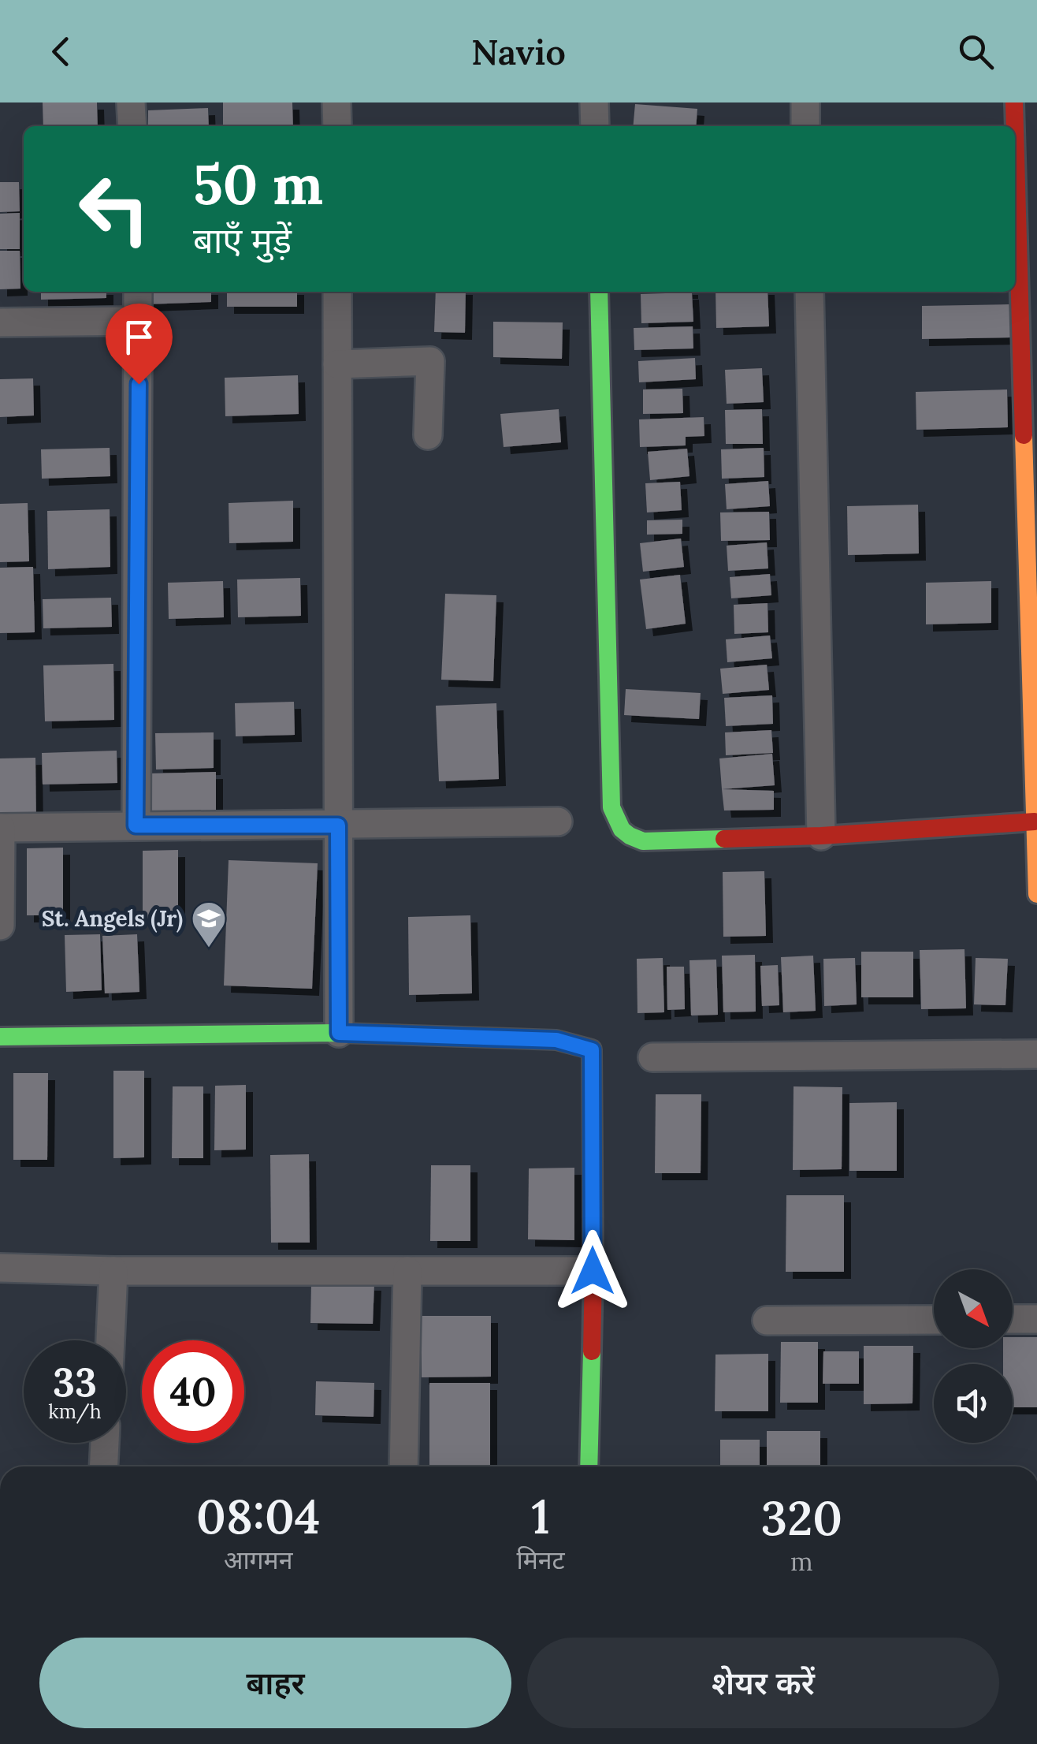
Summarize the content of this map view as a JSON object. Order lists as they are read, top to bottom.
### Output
{
  "places": {
    "school or university": ["St. Angels (Jr)"]
  },
  "north": "bottom right",
  "page": {
    "header": "Navio",
    "turn": ["50 m", "बाएँ मुड़ें"],
    "speed": "33 km/h",
    "limit": "40",
    "eta": [
      "08:04",
      "आगमन",
      "1",
      "मिनट",
      "320",
      "m"
    ],
    "buttons": ["बाहर", "शेयर करें"]
  }
}
